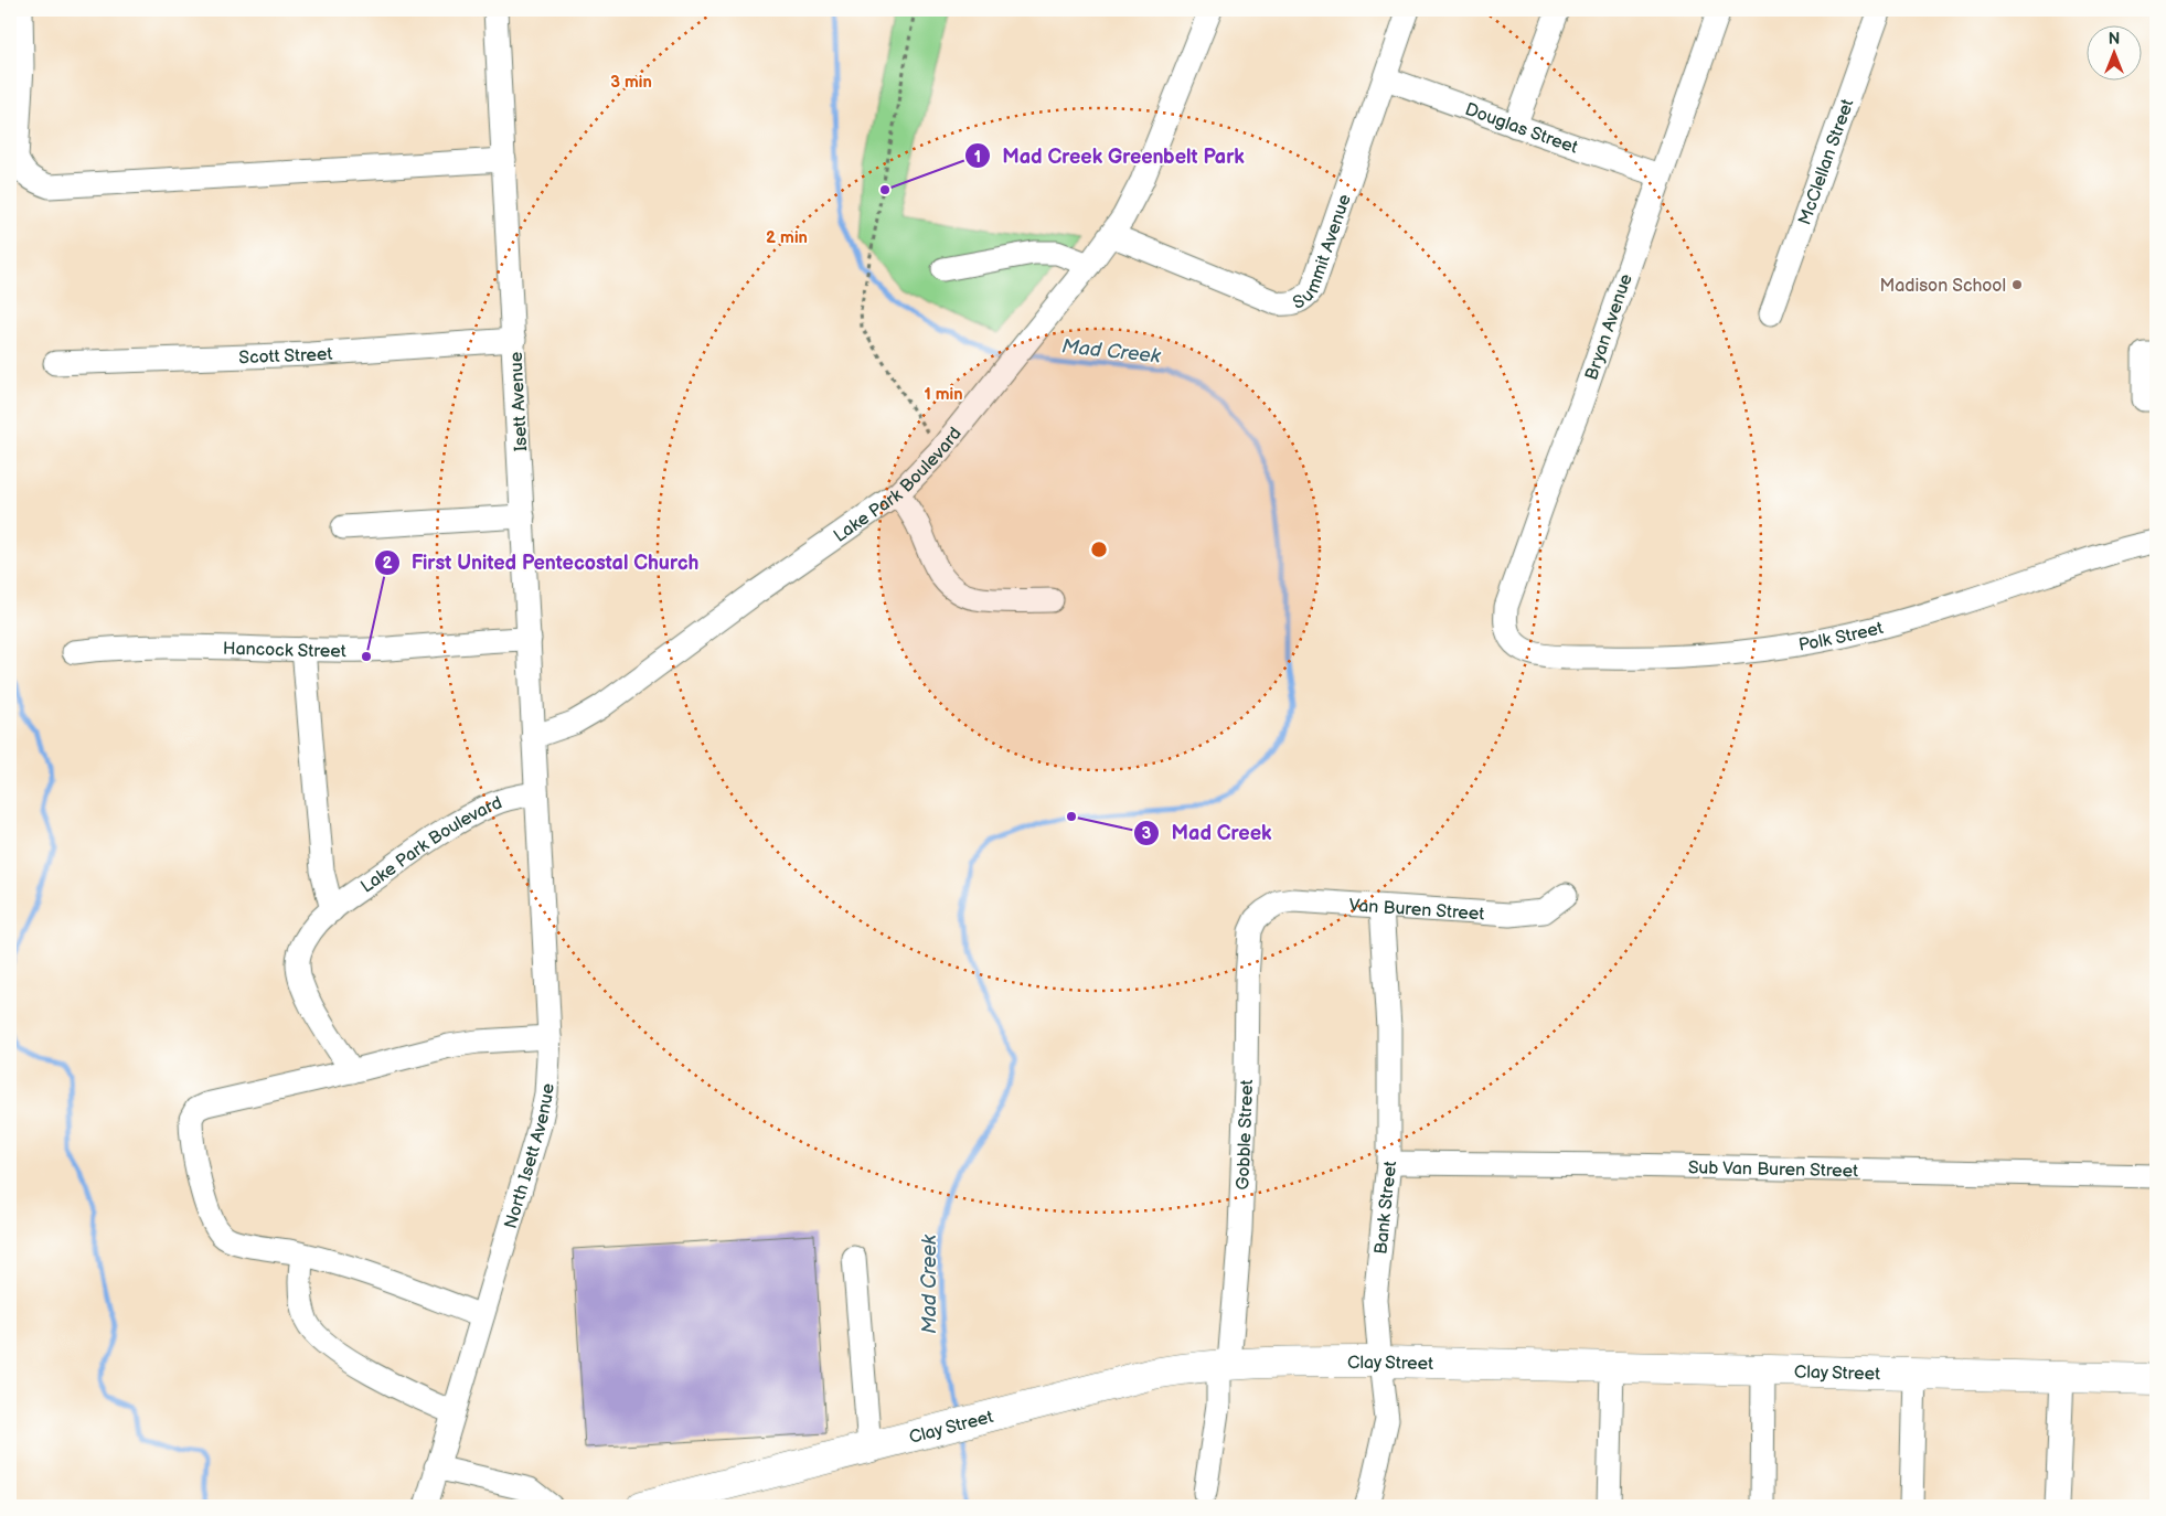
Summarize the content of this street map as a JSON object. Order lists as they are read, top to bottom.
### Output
{
  "streets": {
    "main road": ["Clay Street"],
    "street": [
      "Douglas Street",
      "McClellan Street",
      "Summit Avenue",
      "Bryan Avenue",
      "Scott Street",
      "Isett Avenue",
      "Lake Park Boulevard",
      "Polk Street",
      "Hancock Street",
      "Van Buren Street",
      "Gobble Street",
      "North Isett Avenue",
      "Sub Van Buren Street",
      "Bank Street"
    ]
  },
  "crossings": [
    ["Douglas Street", "Summit Avenue"],
    ["Douglas Street", "Bryan Avenue"],
    ["Summit Avenue", "Lake Park Boulevard"],
    ["Bryan Avenue", "Polk Street"],
    ["Scott Street", "Isett Avenue"],
    ["Isett Avenue", "Lake Park Boulevard"],
    ["Isett Avenue", "Hancock Street"],
    ["Isett Avenue", "North Isett Avenue"],
    ["Lake Park Boulevard", "North Isett Avenue"],
    ["Van Buren Street", "Gobble Street"],
    ["Van Buren Street", "Bank Street"],
    ["Gobble Street", "Clay Street"],
    ["Sub Van Buren Street", "Bank Street"],
    ["Bank Street", "Clay Street"]
  ],
  "water": ["Mad Creek"],
  "places": [
    "Mad Creek Greenbelt Park",
    "Madison School",
    "First United Pentecostal Church",
    "Mad Creek"
  ],
  "north": "top",
  "rings": ["3 min", "2 min", "1 min"]
}
